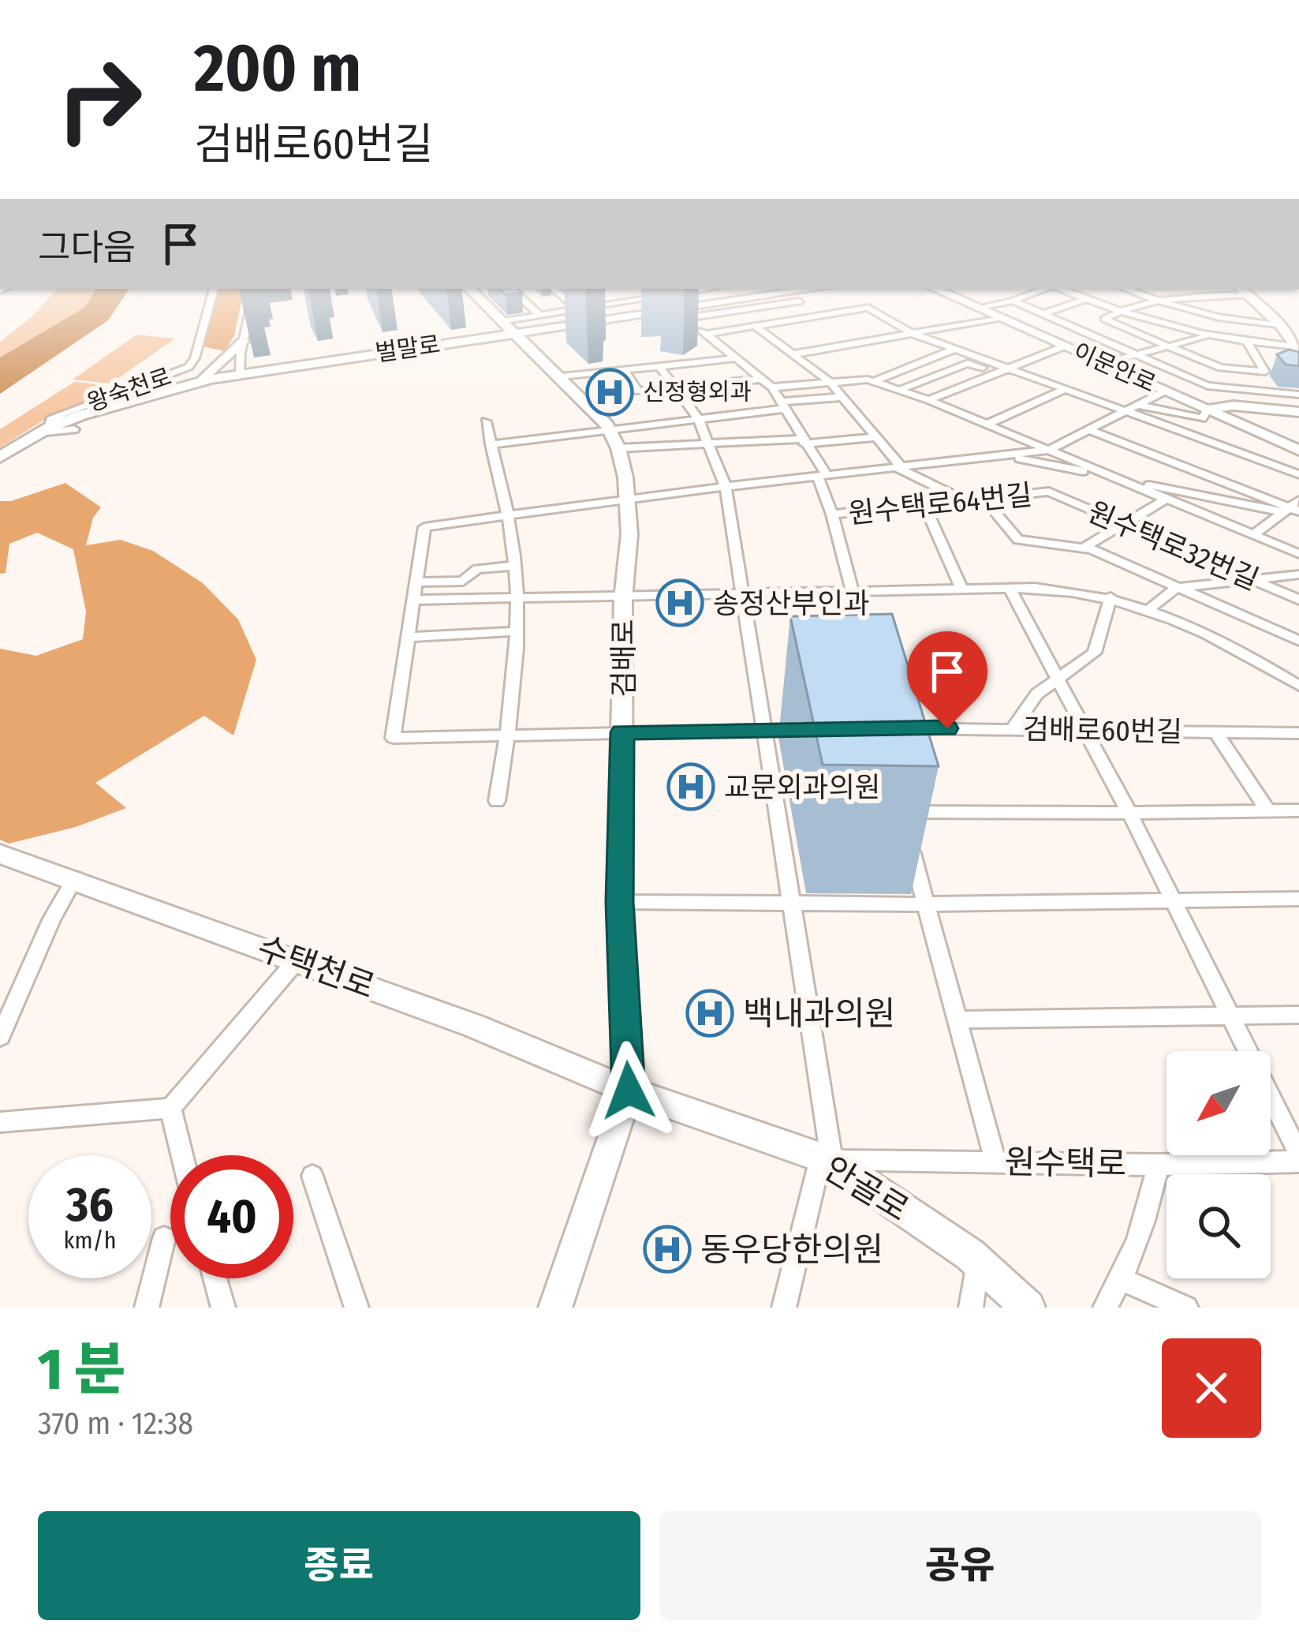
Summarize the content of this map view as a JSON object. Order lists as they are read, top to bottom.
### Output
{
  "streets": {
    "street": [
      "벌말로",
      "이문안로",
      "왕숙천로",
      "원수택로64번길",
      "원수택로32번길",
      "검배로",
      "검배로60번길",
      "수택천로",
      "원수택로",
      "안골로"
    ]
  },
  "crossings": [
    ["벌말로", "왕숙천로"],
    ["원수택로64번길", "원수택로32번길"],
    ["검배로", "수택천로"],
    ["검배로", "안골로"],
    ["수택천로", "안골로"],
    ["원수택로", "안골로"]
  ],
  "places": {
    "hospital": [
      "신정형외과",
      "송정산부인과",
      "교문외과의원",
      "백내과의원",
      "동우당한의원"
    ]
  },
  "north": "bottom left",
  "page": {
    "turn": ["200 m", "검배로60번길"],
    "then": "그다음",
    "speed": "36 km/h",
    "limit": "40",
    "heading": ["1 분", "370 m · 12:38"],
    "buttons": ["종료", "공유"]
  }
}
